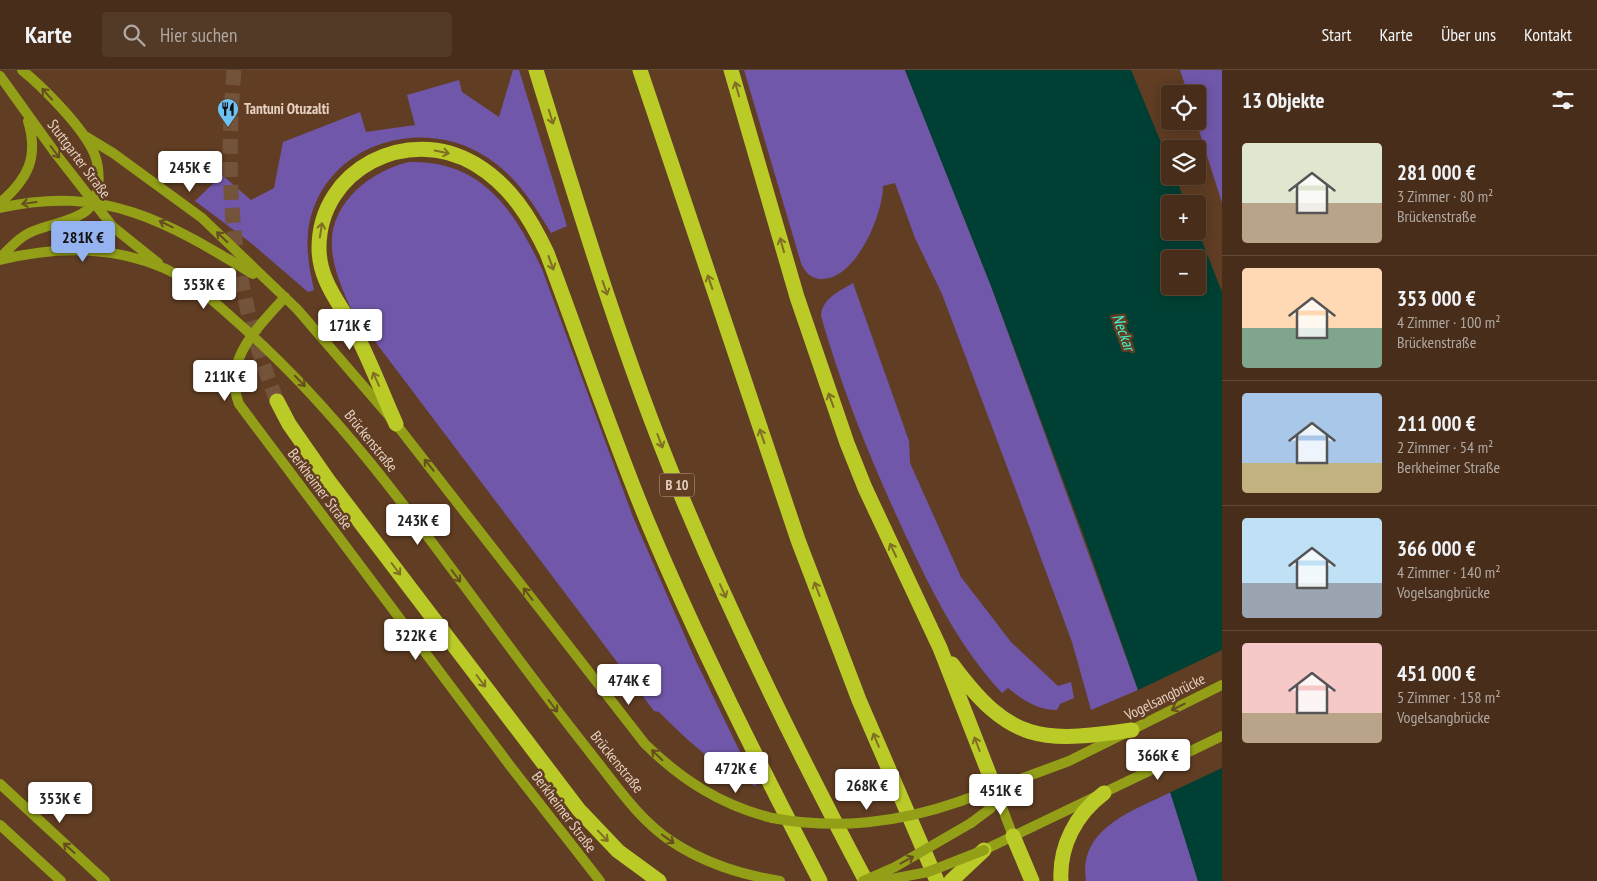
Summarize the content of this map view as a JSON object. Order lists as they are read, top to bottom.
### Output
{
  "streets": {
    "highway": ["B 10"],
    "main road": [
      "Stuttgarter Straße",
      "Brückenstraße",
      "Berkheimer Straße",
      "Vogelsangbrücke"
    ]
  },
  "crossings": [
    ["Stuttgarter Straße", "Brückenstraße"],
    ["Brückenstraße", "Berkheimer Straße"],
    ["Brückenstraße", "Vogelsangbrücke"]
  ],
  "water": ["Neckar"],
  "places": {
    "restaurant": ["Tantuni Otuzalti"]
  },
  "page": {
    "header": "Karte",
    "search": "Hier suchen",
    "nav": [
      "Start",
      "Karte",
      "Über uns",
      "Kontakt"
    ],
    "heading": "13 Objekte",
    "map_buttons": ["+", "−"],
    "list": [
      {
        "name": "281 000 €",
        "note": "3 Zimmer · 80 m² · Brückenstraße"
      },
      {
        "name": "353 000 €",
        "note": "4 Zimmer · 100 m² · Brückenstraße"
      },
      {
        "name": "211 000 €",
        "note": "2 Zimmer · 54 m² · Berkheimer Straße"
      },
      {
        "name": "366 000 €",
        "note": "4 Zimmer · 140 m² · Vogelsangbrücke"
      },
      {
        "name": "451 000 €",
        "note": "5 Zimmer · 158 m² · Vogelsangbrücke"
      }
    ],
    "price": [
      "245K €",
      "281K €",
      "353K €",
      "171K €",
      "211K €",
      "243K €",
      "322K €",
      "474K €",
      "366K €",
      "472K €",
      "268K €",
      "451K €",
      "353K €"
    ]
  }
}
